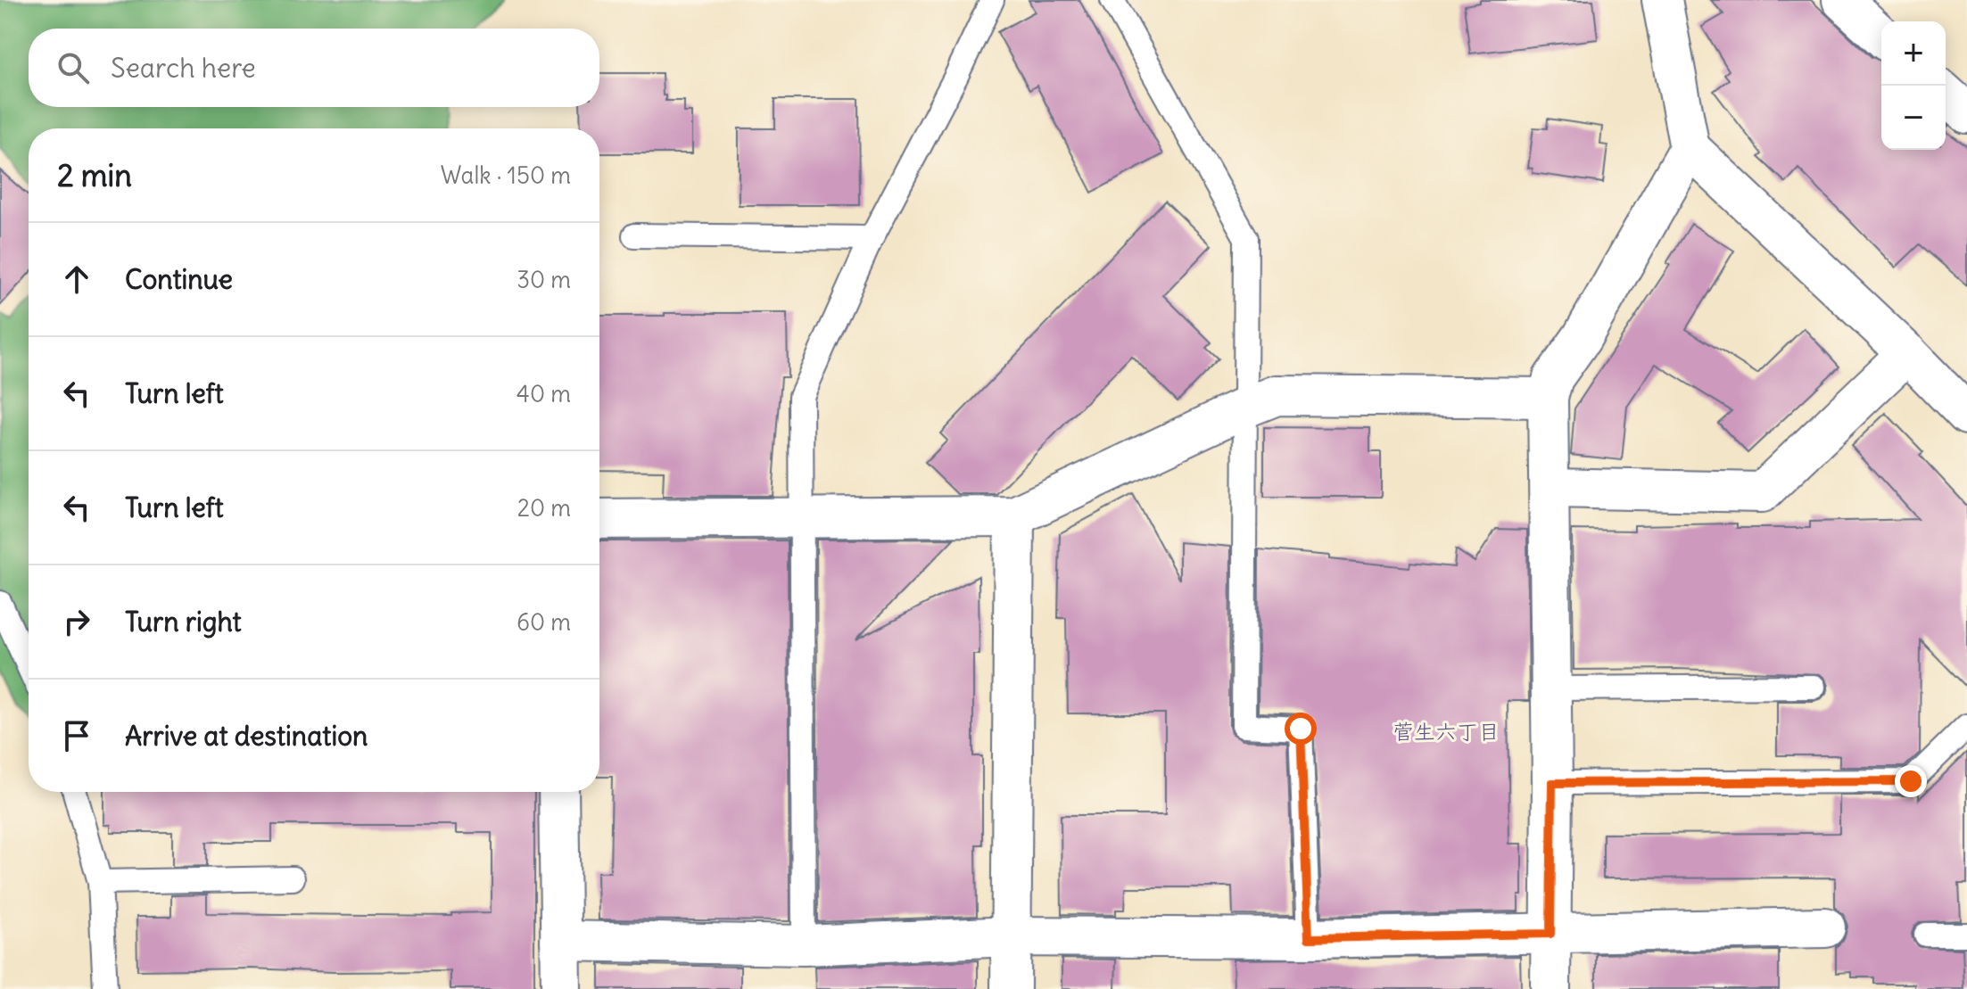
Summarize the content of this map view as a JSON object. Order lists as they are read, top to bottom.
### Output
{
  "districts": ["菅生六丁目"],
  "page": {
    "map_buttons": ["+", "−"],
    "search": "Search here",
    "heading": ["2 min", "Walk · 150 m"],
    "list": [
      ["Continue", "30 m"],
      ["Turn left", "40 m"],
      ["Turn left", "20 m"],
      ["Turn right", "60 m"],
      "Arrive at destination"
    ]
  }
}
